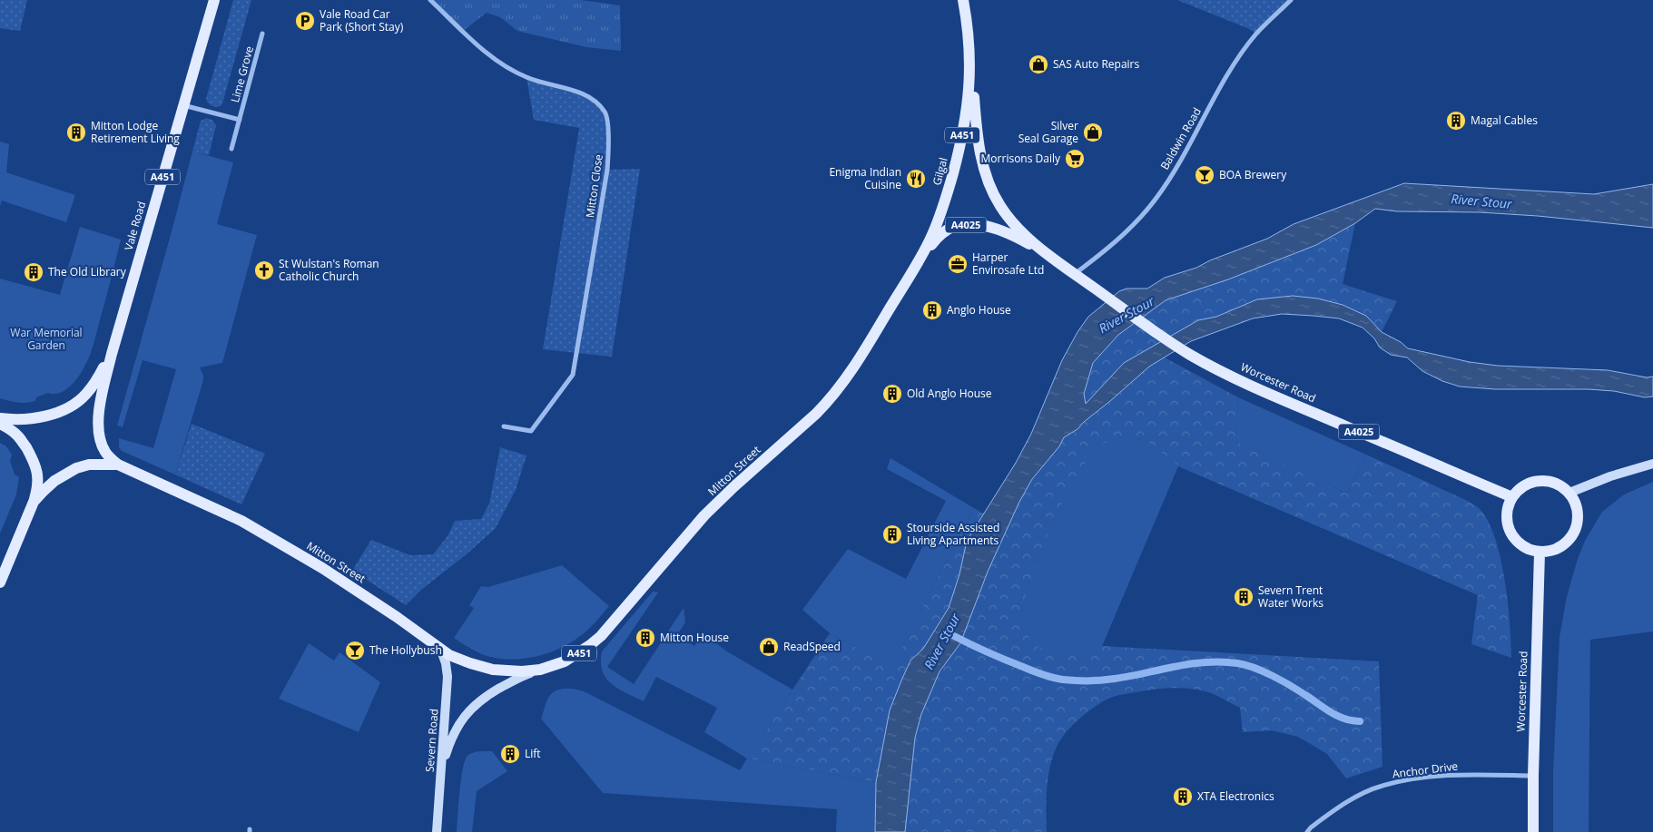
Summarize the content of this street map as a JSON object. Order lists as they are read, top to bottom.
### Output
{
  "streets": {
    "main road": [
      "A451",
      "Gilgal",
      "A4025",
      "Vale Road",
      "Worcester Road",
      "Mitton Street"
    ],
    "street": [
      "Lime Grove",
      "Baldwin Road",
      "Mitton Close",
      "Severn Road",
      "Anchor Drive"
    ]
  },
  "crossings": [
    ["Lime Grove", "Vale Road"],
    ["A451", "Vale Road"],
    ["A451", "Mitton Street"],
    ["Baldwin Road", "Worcester Road"],
    ["Gilgal", "A4025"],
    ["Gilgal", "Mitton Street"],
    ["A4025", "Worcester Road"],
    ["A4025", "Mitton Street"],
    ["Worcester Road", "Anchor Drive"],
    ["Mitton Street", "Severn Road"]
  ],
  "water": ["River Stour"],
  "parks": ["War Memorial Garden"],
  "places": {
    "parking": ["Vale Road Car Park (Short Stay)"],
    "shop": ["SAS Auto Repairs", "Silver Seal Garage", "ReadSpeed"],
    "building": [
      "Magal Cables",
      "Mitton Lodge Retirement Living",
      "The Old Library",
      "Anglo House",
      "Old Anglo House",
      "Stourside Assisted Living Apartments",
      "Severn Trent Water Works",
      "Mitton House",
      "Lift",
      "XTA Electronics"
    ],
    "supermarket": ["Morrisons Daily"],
    "bar": ["BOA Brewery", "The Hollybush"],
    "restaurant": ["Enigma Indian Cuisine"],
    "office": ["Harper Envirosafe Ltd"],
    "church": ["St Wulstan's Roman Catholic Church"]
  }
}
